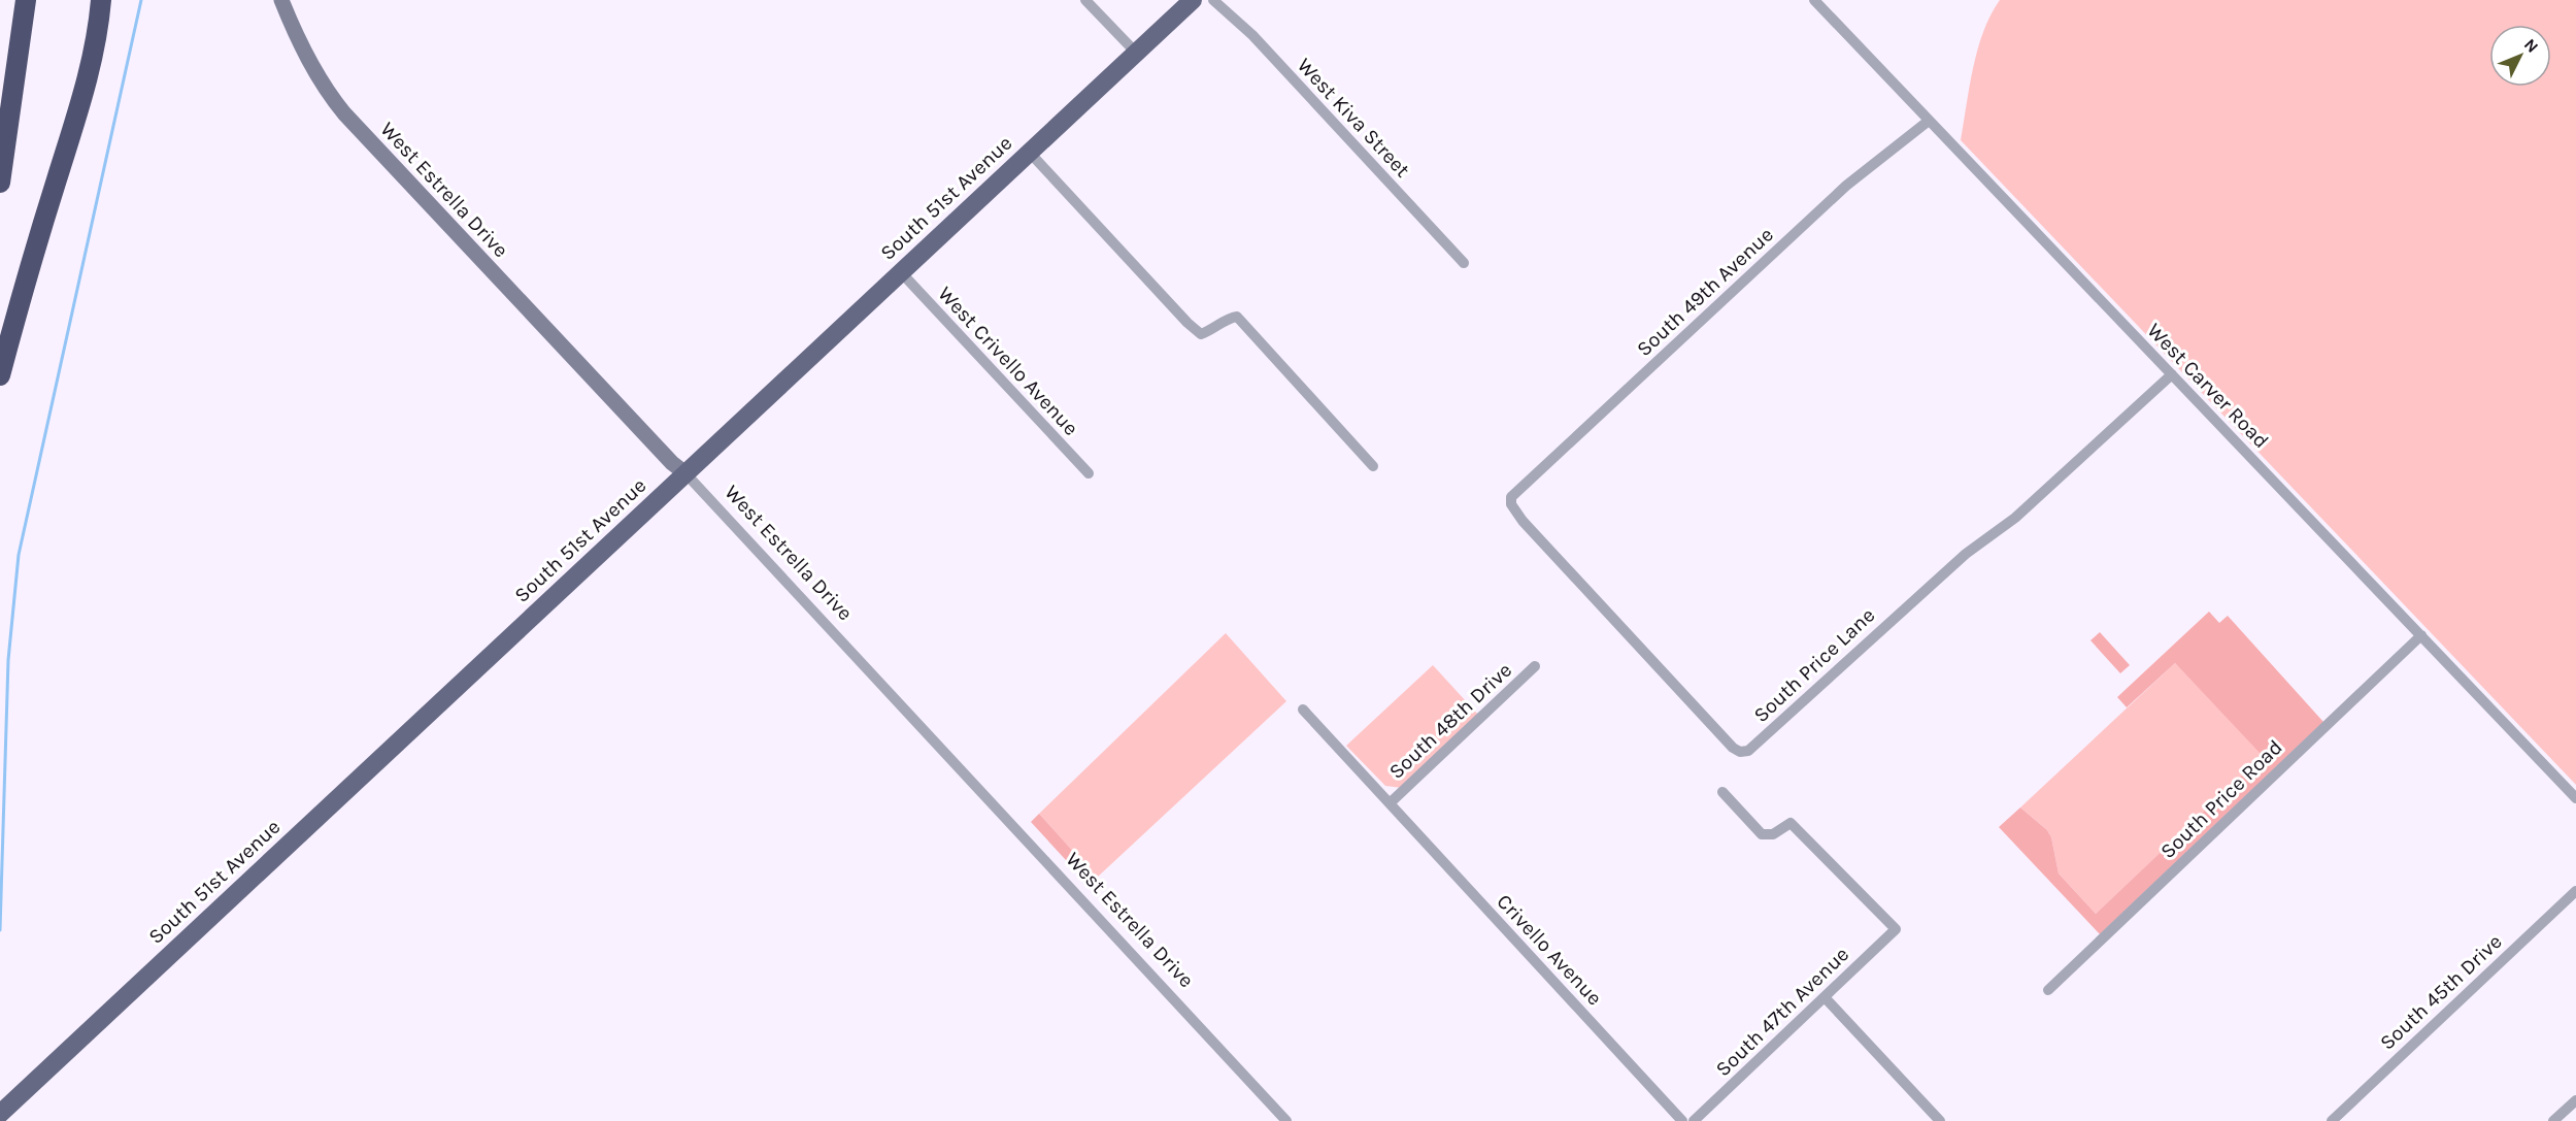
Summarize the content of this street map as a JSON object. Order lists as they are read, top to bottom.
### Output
{
  "streets": {
    "main road": ["West Estrella Drive", "South 51st Avenue"],
    "street": [
      "West Kiva Street",
      "South 49th Avenue",
      "West Crivello Avenue",
      "West Carver Road",
      "South Price Lane",
      "South 48th Drive",
      "South Price Road",
      "Crivello Avenue",
      "South 45th Drive",
      "South 47th Avenue"
    ]
  },
  "crossings": [
    ["West Estrella Drive", "South 51st Avenue"],
    ["South 51st Avenue", "West Crivello Avenue"],
    ["South 49th Avenue", "West Carver Road"],
    ["South 49th Avenue", "South Price Lane"],
    ["West Carver Road", "South Price Lane"],
    ["West Carver Road", "South Price Road"],
    ["South 48th Drive", "Crivello Avenue"]
  ],
  "north": "top right"
}
